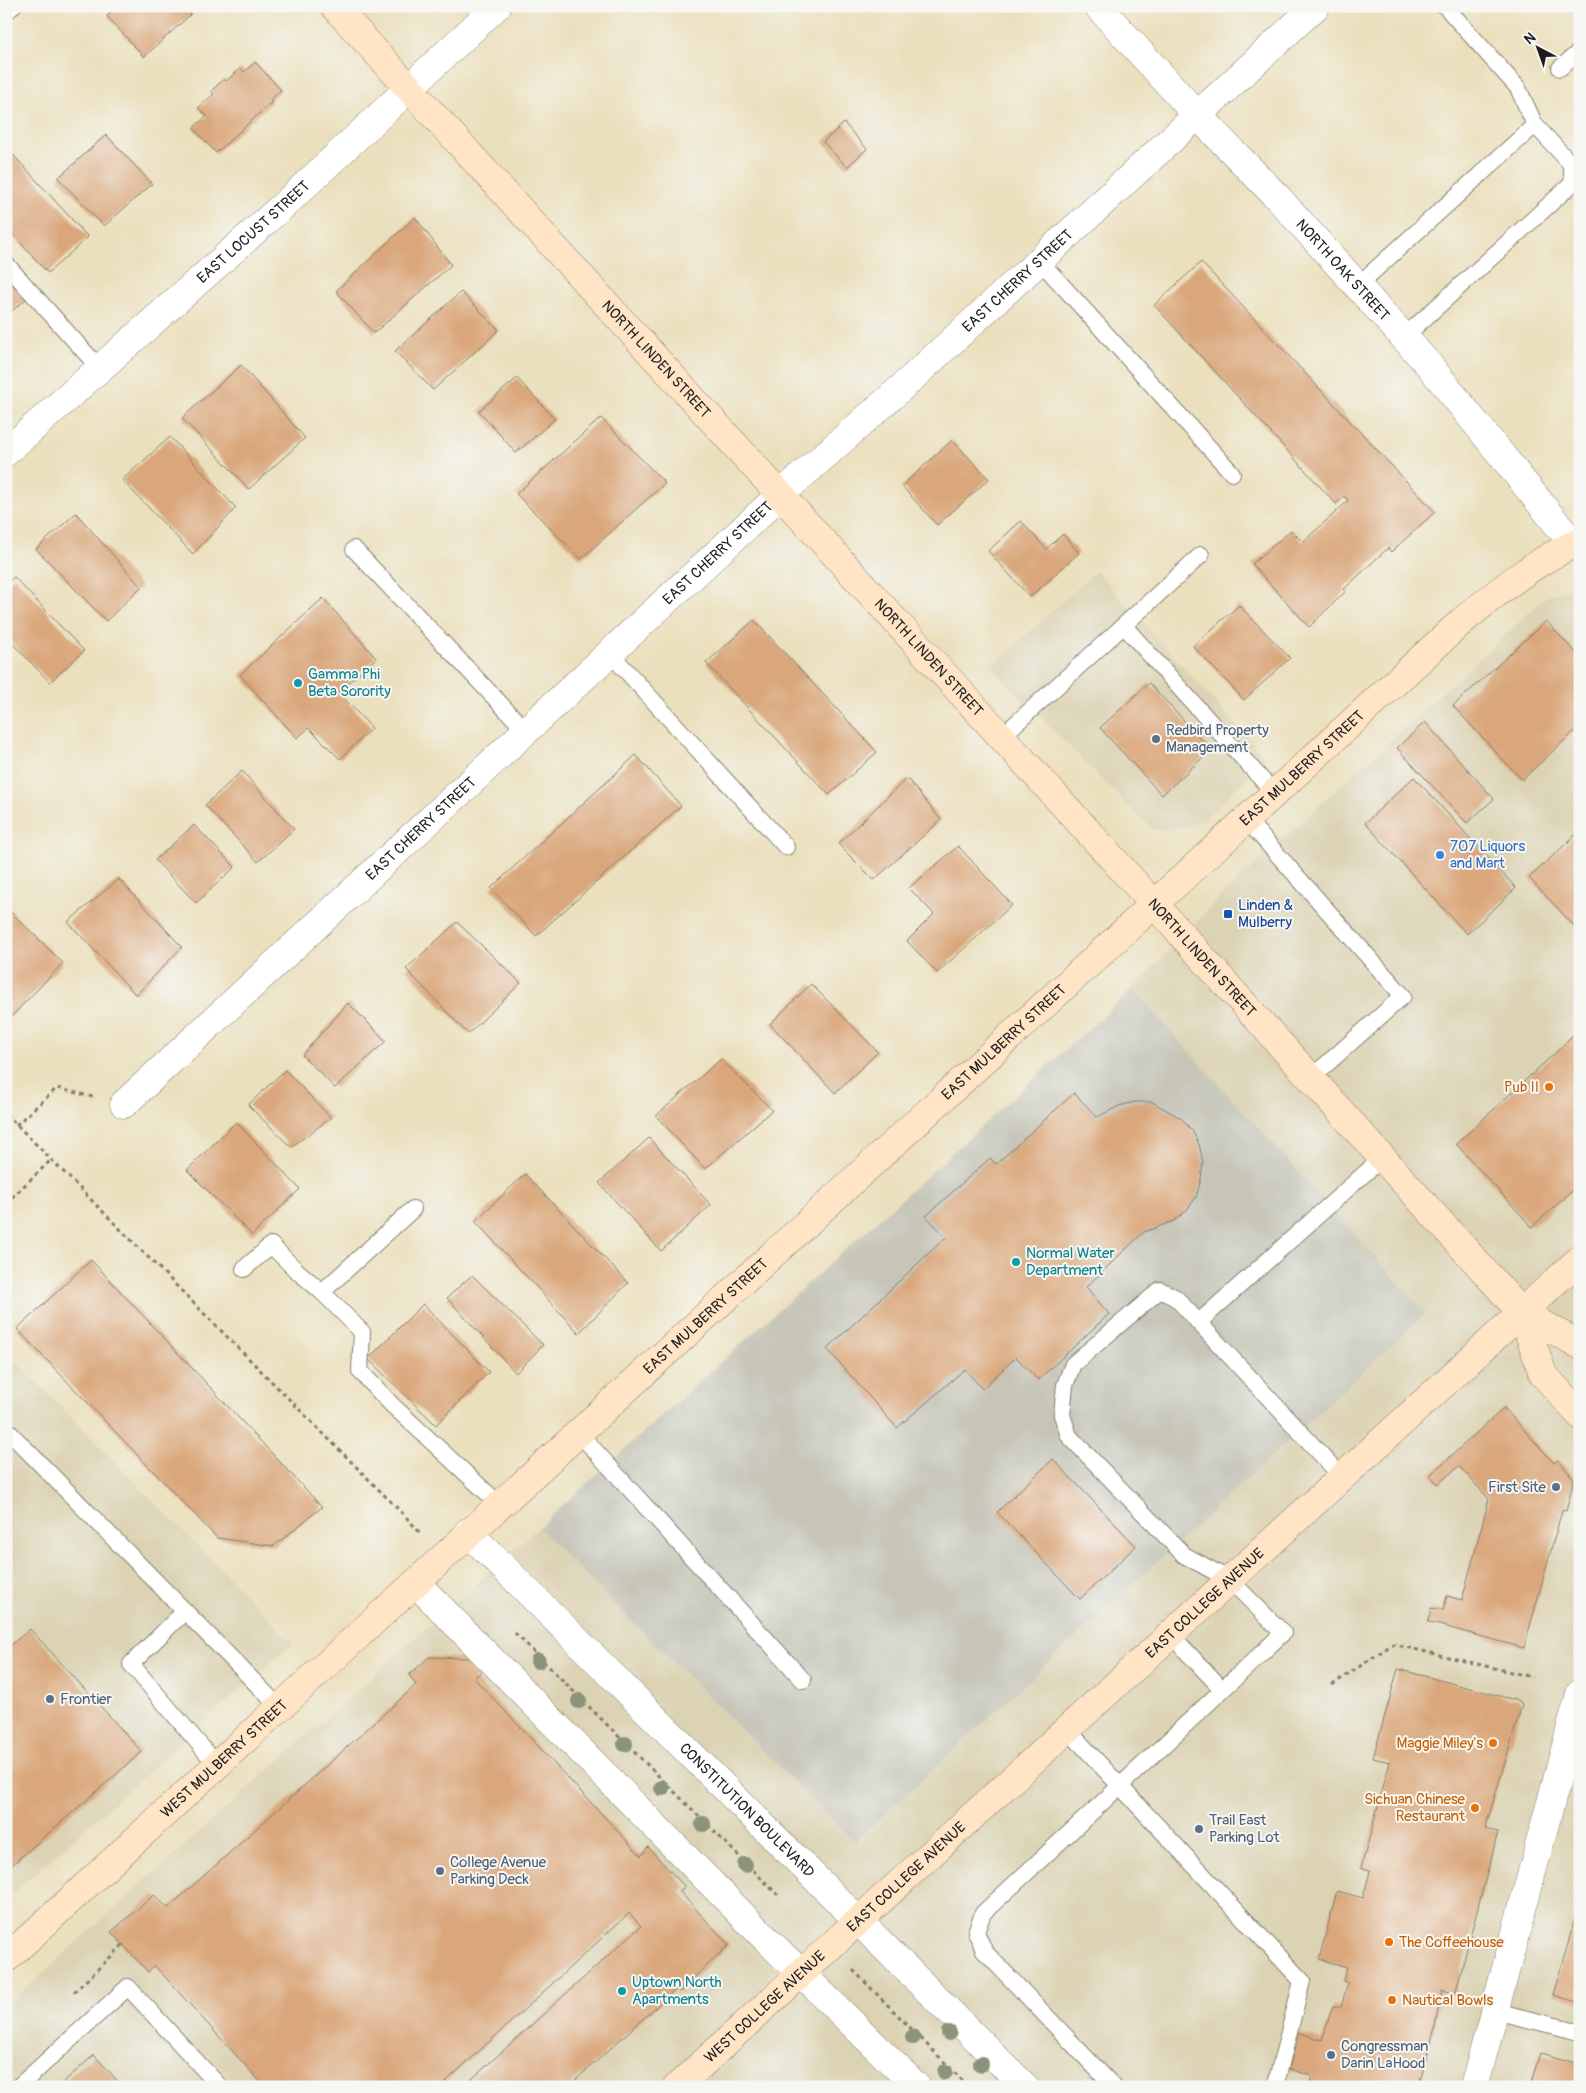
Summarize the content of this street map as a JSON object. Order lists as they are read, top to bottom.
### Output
{
  "streets": {
    "main road": [
      "NORTH LINDEN STREET",
      "EAST MULBERRY STREET",
      "EAST COLLEGE AVENUE",
      "WEST MULBERRY STREET",
      "WEST COLLEGE AVENUE"
    ],
    "street": [
      "EAST LOCUST STREET",
      "NORTH OAK STREET",
      "EAST CHERRY STREET",
      "CONSTITUTION BOULEVARD"
    ]
  },
  "crossings": [
    ["EAST LOCUST STREET", "NORTH LINDEN STREET"],
    ["NORTH OAK STREET", "EAST CHERRY STREET"],
    ["NORTH OAK STREET", "EAST MULBERRY STREET"],
    ["EAST CHERRY STREET", "NORTH LINDEN STREET"],
    ["NORTH LINDEN STREET", "EAST MULBERRY STREET"],
    ["NORTH LINDEN STREET", "EAST COLLEGE AVENUE"],
    ["EAST MULBERRY STREET", "WEST MULBERRY STREET"],
    ["EAST MULBERRY STREET", "CONSTITUTION BOULEVARD"],
    ["EAST COLLEGE AVENUE", "CONSTITUTION BOULEVARD"],
    ["EAST COLLEGE AVENUE", "WEST COLLEGE AVENUE"]
  ],
  "places": {
    "other": [
      "Gamma Phi Beta Sorority",
      "Redbird Property Management",
      "707 Liquors and Mart",
      "Pub II",
      "Normal Water Department",
      "First Site",
      "Frontier",
      "Maggie Miley's",
      "Sichuan Chinese Restaurant",
      "Trail East Parking Lot",
      "College Avenue Parking Deck",
      "The Coffeehouse",
      "Uptown North Apartments",
      "Nautical Bowls",
      "Congressman Darin LaHood"
    ],
    "transit": ["Linden & Mulberry"]
  },
  "north": "top left"
}
